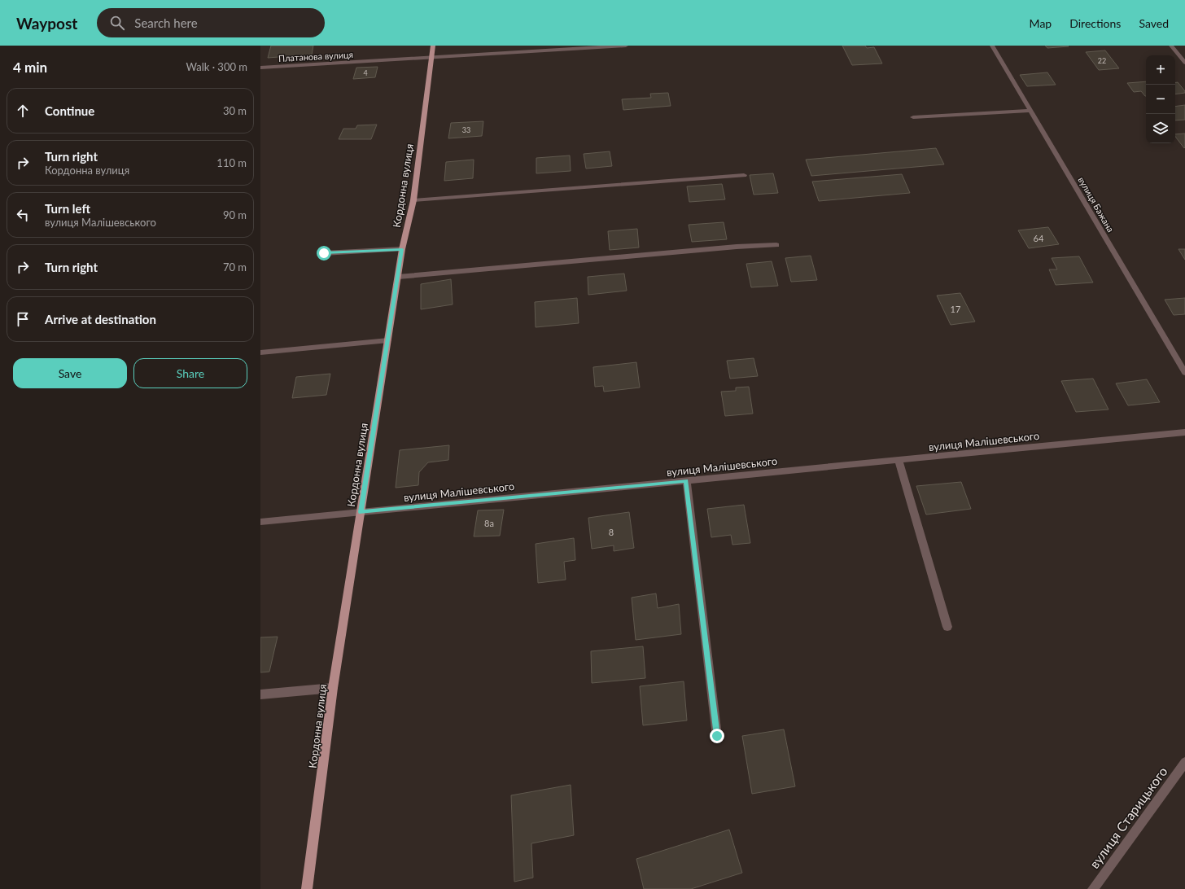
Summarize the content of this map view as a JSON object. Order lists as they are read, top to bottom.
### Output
{
  "streets": {
    "main road": ["Кордонна вулиця"],
    "street": [
      "Платанова вулиця",
      "вулиця Бажана",
      "вулиця Малішевського",
      "вулиця Старицького"
    ]
  },
  "crossings": [
    ["Платанова вулиця", "Кордонна вулиця"],
    ["Кордонна вулиця", "вулиця Малішевського"]
  ],
  "house_numbers": [
    "22",
    "4",
    "33",
    "64",
    "17",
    "8а",
    "8"
  ],
  "page": {
    "header": "Waypost",
    "search": "Search here",
    "nav": ["Map", "Directions", "Saved"],
    "heading": ["4 min", "Walk · 300 m"],
    "map_buttons": ["+", "−"],
    "list": [
      ["Continue", "30 m"],
      ["Turn right", "Кордонна вулиця", "110 m"],
      ["Turn left", "вулиця Малішевського", "90 m"],
      ["Turn right", "70 m"],
      "Arrive at destination"
    ],
    "buttons": ["Save", "Share"]
  }
}
